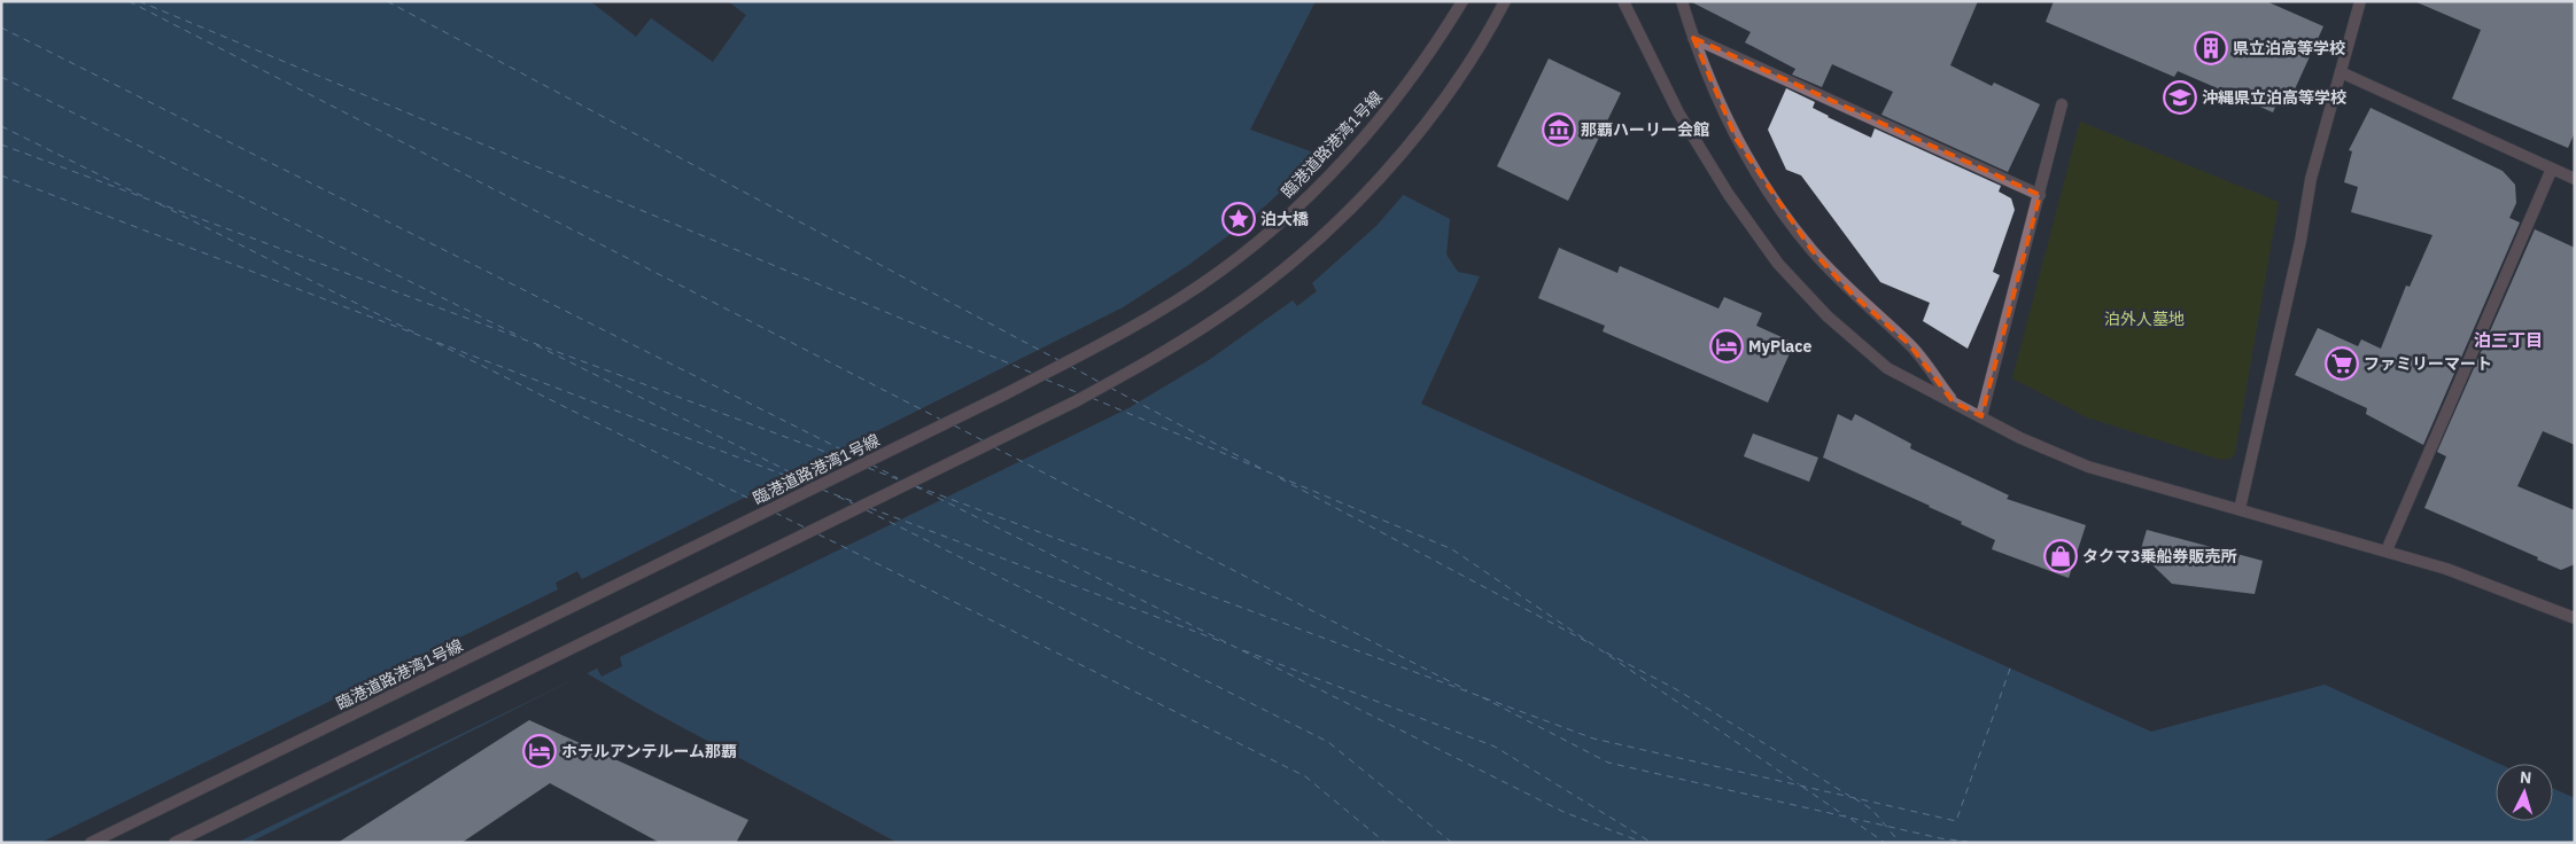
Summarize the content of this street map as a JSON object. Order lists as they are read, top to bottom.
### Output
{
  "streets": {
    "street": ["臨港道路港湾1号線"]
  },
  "districts": ["泊三丁目"],
  "parks": ["泊外人墓地"],
  "places": {
    "building": ["県立泊高等学校"],
    "school or university": ["沖縄県立泊高等学校"],
    "museum": ["那覇ハーリー会館"],
    "place": ["泊大橋"],
    "hotel": ["MyPlace", "ホテルアンテルーム那覇"],
    "supermarket": ["ファミリーマート"],
    "shop": ["タクマ3乗船券販売所"]
  },
  "north": "top"
}
